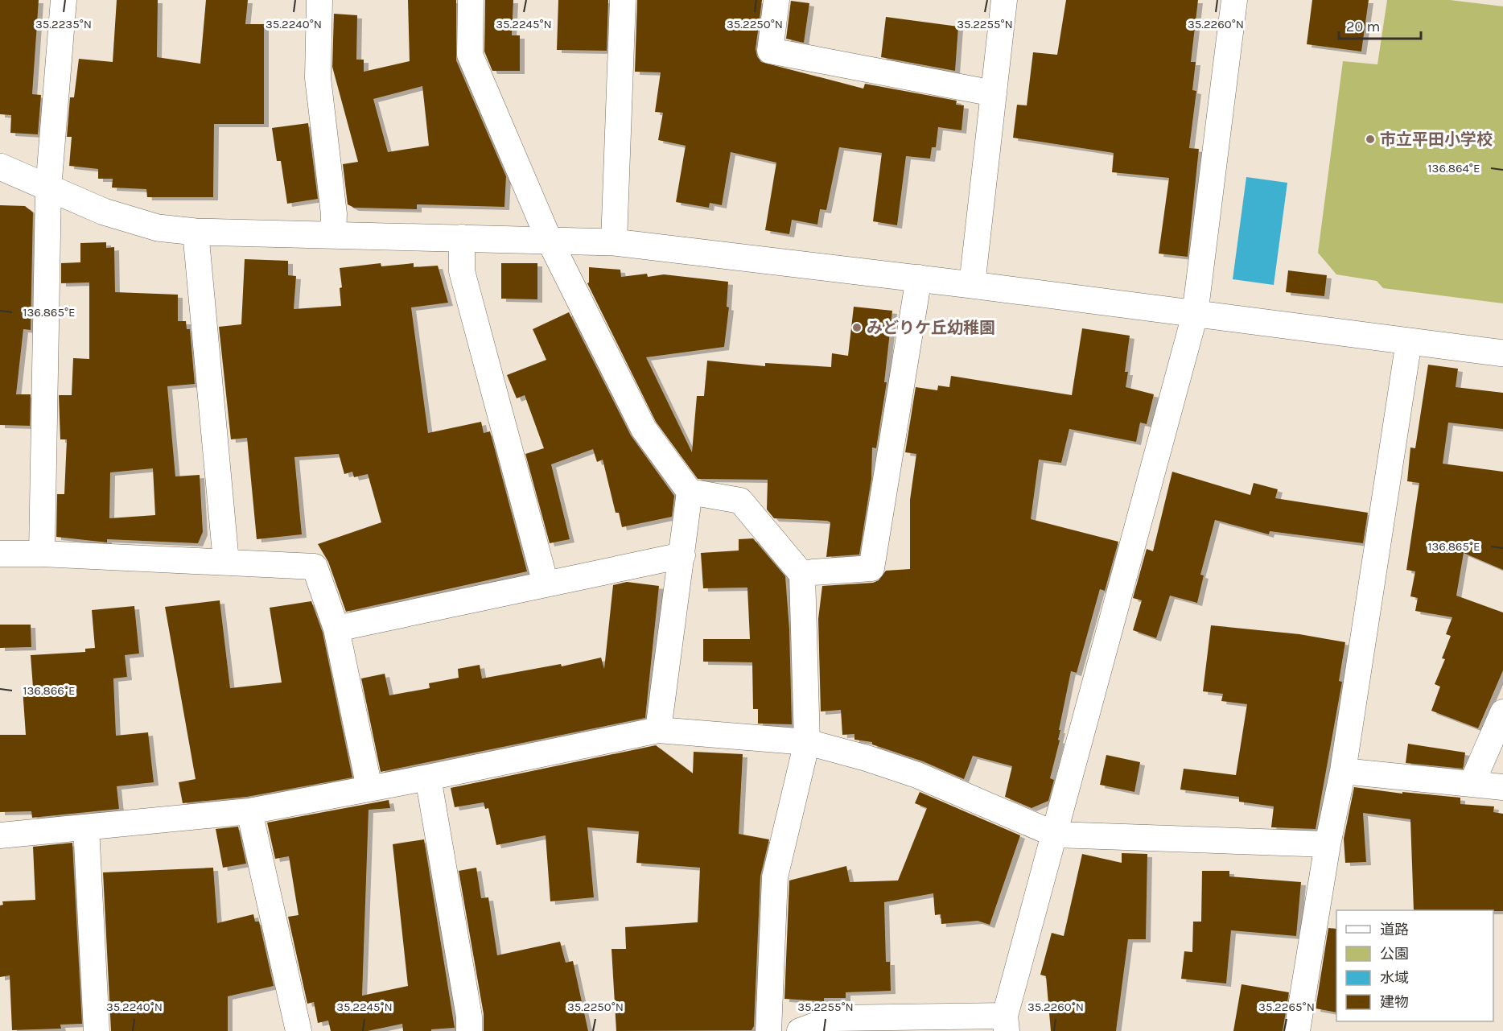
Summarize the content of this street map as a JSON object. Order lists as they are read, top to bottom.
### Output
{
  "places": ["市立平田小学校", "みどりケ丘幼稚園"],
  "legend": [
    "道路",
    "公園",
    "水域",
    "建物"
  ],
  "scale_bar": "20 m",
  "coordinates": [
    "35.2235°N",
    "35.2240°N",
    "35.2245°N",
    "35.2250°N",
    "35.2255°N",
    "35.2260°N",
    "136.864°E",
    "136.865°E",
    "136.866°E",
    "35.2265°N"
  ]
}
